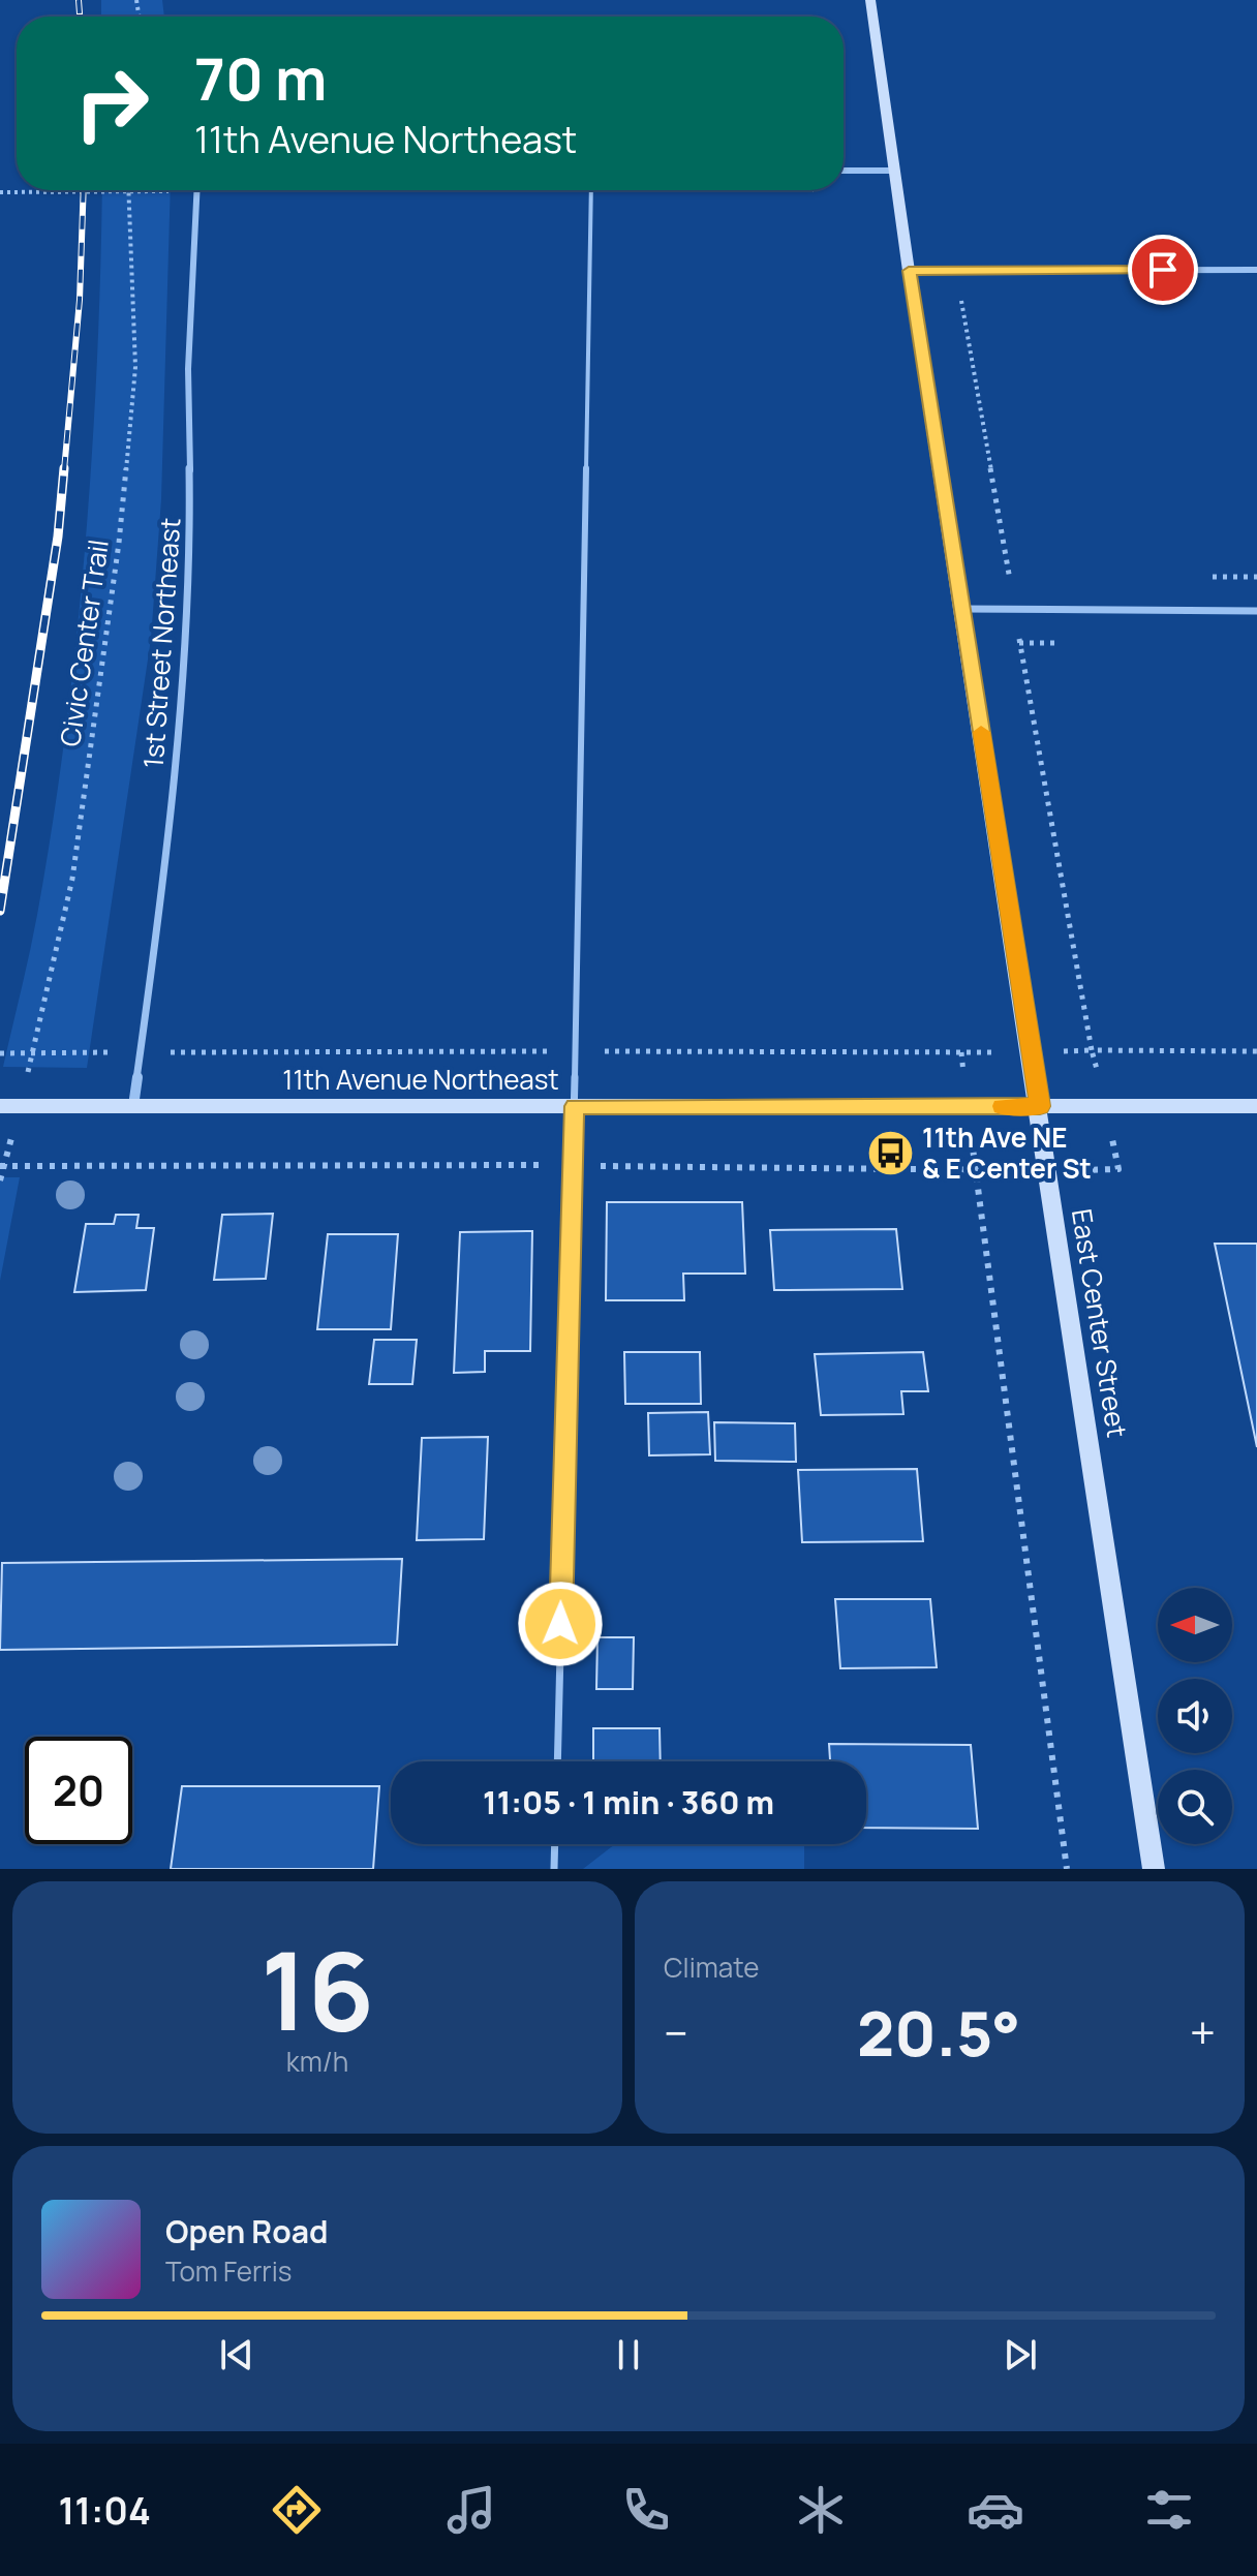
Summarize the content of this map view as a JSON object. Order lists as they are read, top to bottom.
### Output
{
  "streets": {
    "street": ["1st Street Northeast", "11th Avenue Northeast", "East Center Street"],
    "path": ["Civic Center Trail"]
  },
  "crossings": [
    ["Civic Center Trail", "11th Avenue Northeast"],
    ["1st Street Northeast", "11th Avenue Northeast"],
    ["11th Avenue Northeast", "East Center Street"]
  ],
  "places": {
    "bus stop": ["11th Ave NE & E Center St"]
  },
  "north": "left",
  "page": {
    "turn": ["70 m", "11th Avenue Northeast"],
    "limit": "20",
    "trip": "11:05 · 1 min · 360 m",
    "tile": [
      ["16", "km/h"],
      "Climate"
    ],
    "heat": ["−", "20.5°", "+"],
    "song": ["Open Road", "Tom Ferris"],
    "tabs": "11:04"
  }
}
